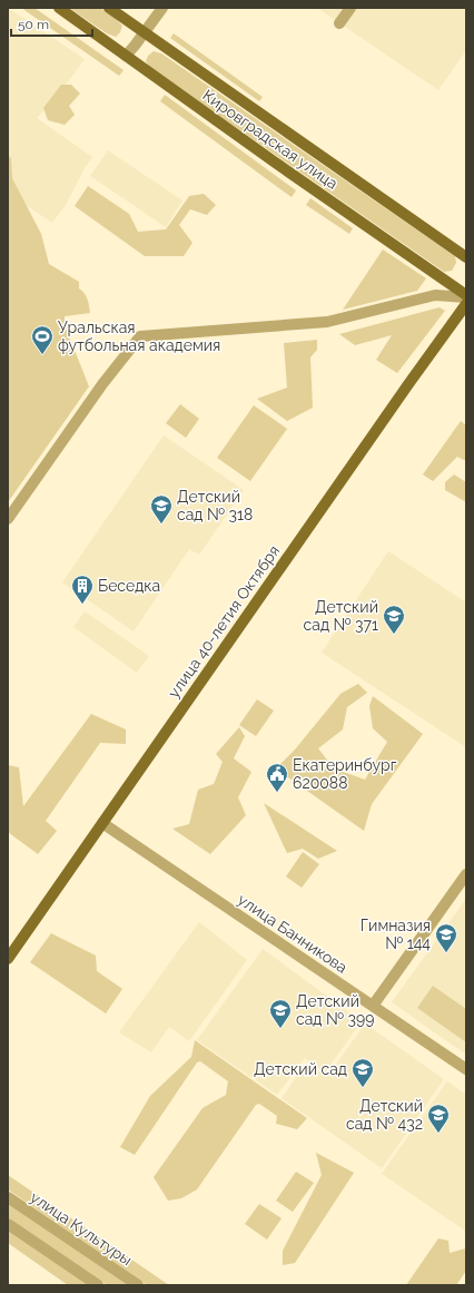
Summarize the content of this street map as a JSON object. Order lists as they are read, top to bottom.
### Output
{
  "streets": {
    "main road": ["Кировградская улица", "улица 40-летия Октября"],
    "street": ["улица Банникова", "улица Культуры"]
  },
  "crossings": [
    ["улица 40-летия Октября", "улица Банникова"]
  ],
  "places": {
    "sports": ["Уральская футбольная академия"],
    "school or university": [
      "Детский сад № 318",
      "Детский сад № 371",
      "Гимназия № 144",
      "Детский сад № 399",
      "Детский сад",
      "Детский сад № 432"
    ],
    "building": ["Беседка"],
    "public building": ["Екатеринбург 620088"]
  },
  "scale_bar": "50 m"
}
